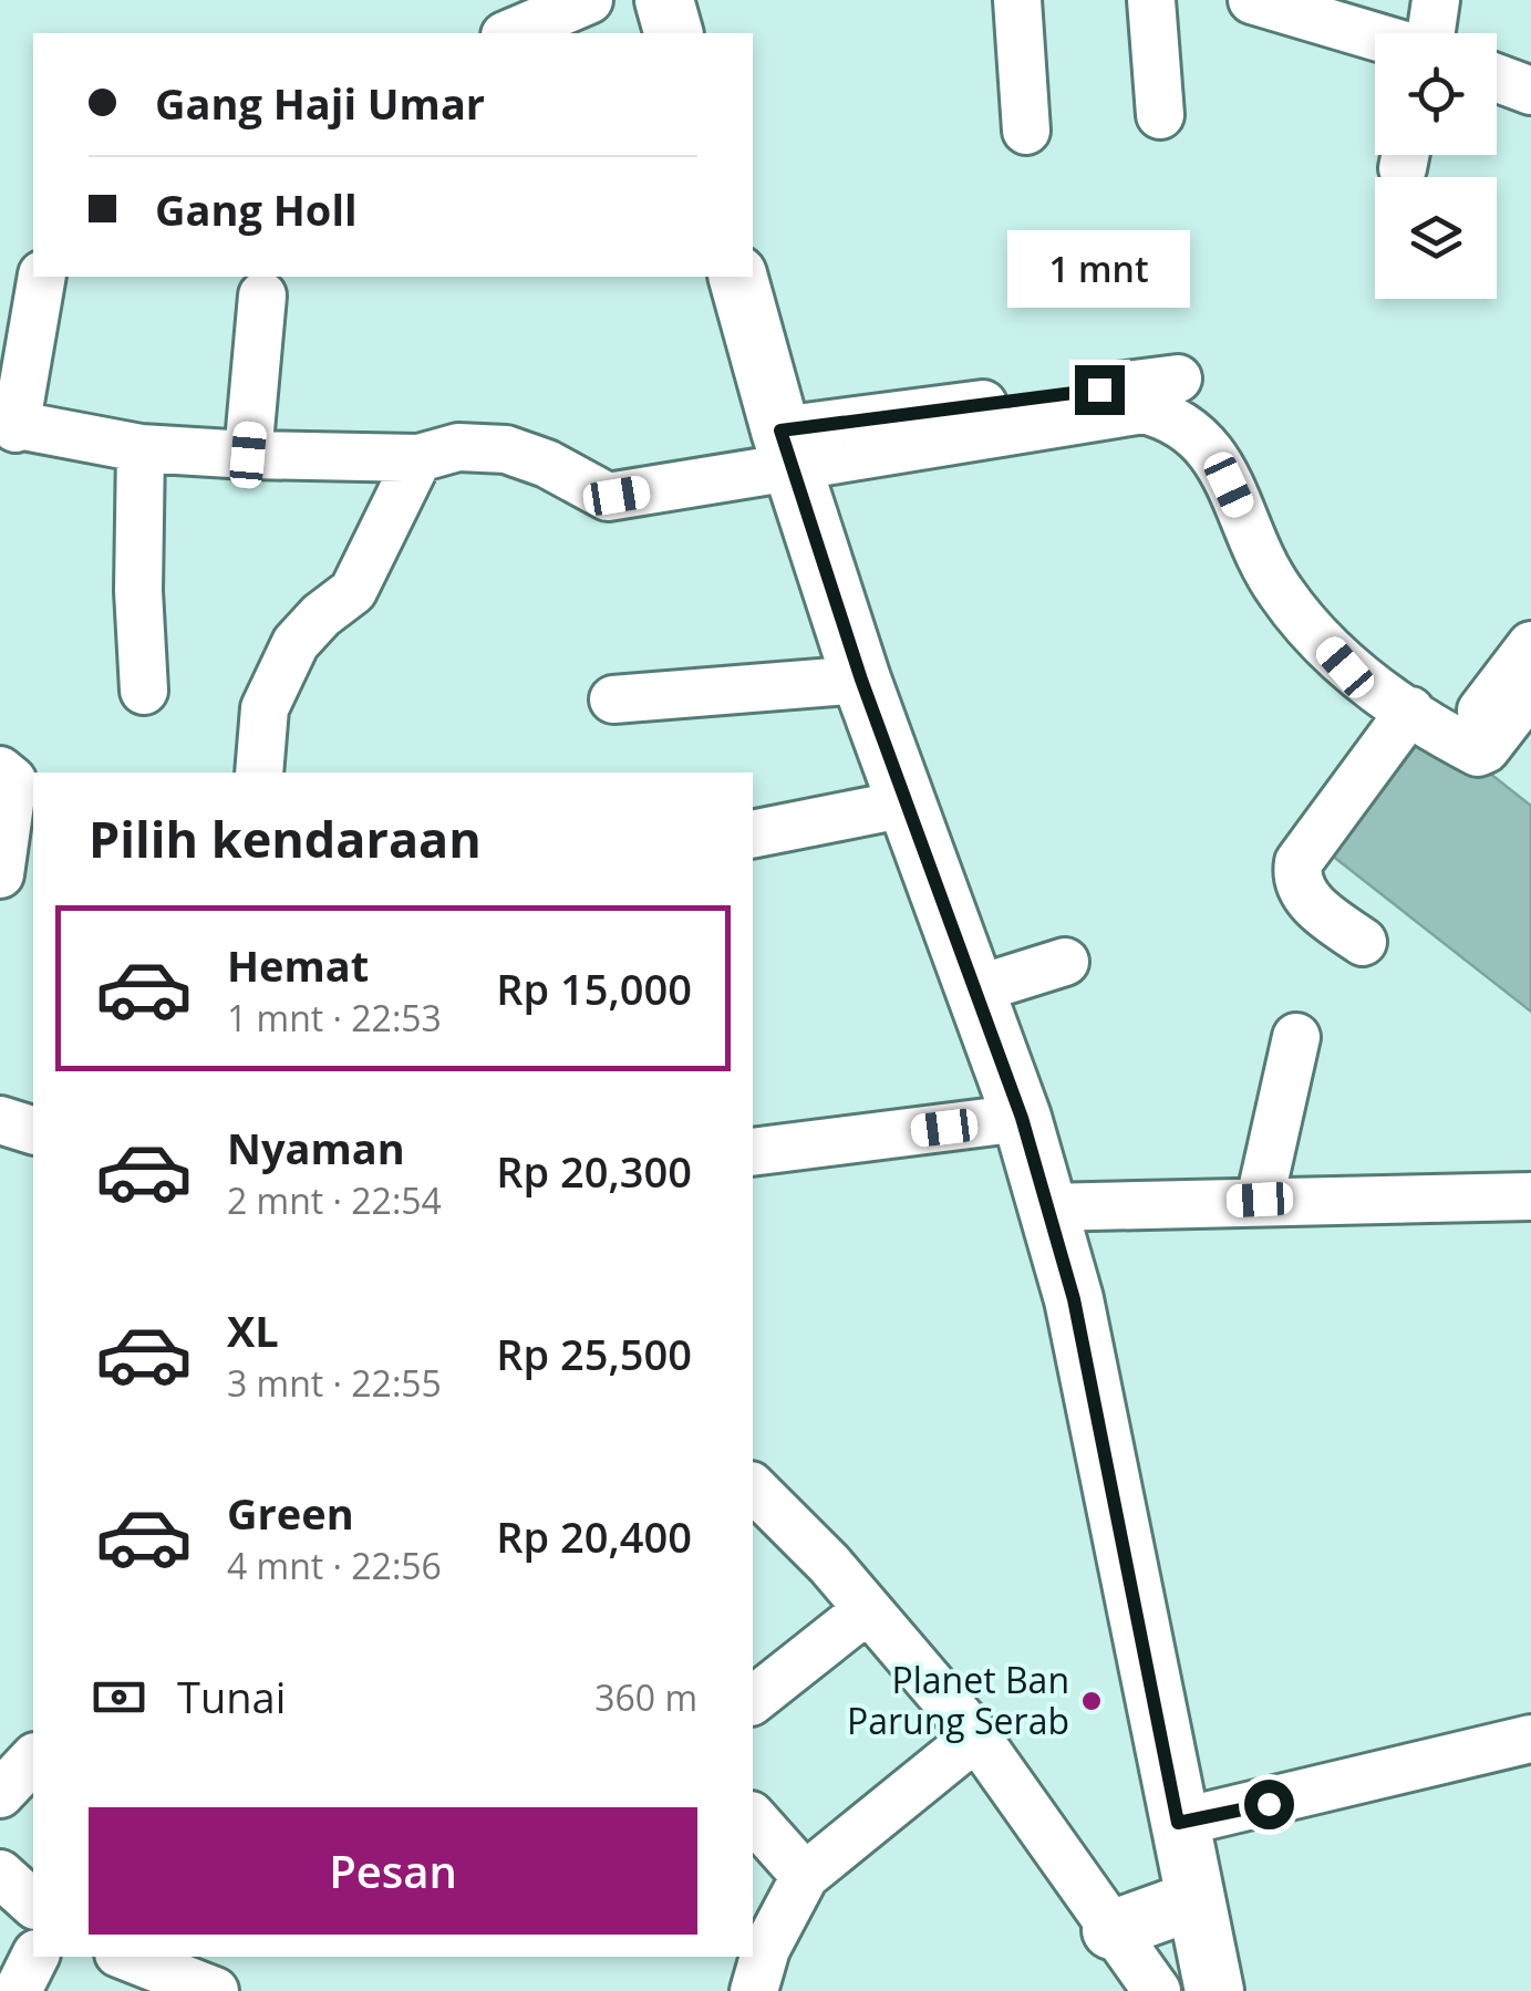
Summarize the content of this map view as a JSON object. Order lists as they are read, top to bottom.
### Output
{
  "places": ["Planet Ban Parung Serab"],
  "page": {
    "banner": ["Gang Haji Umar", "Gang Holl"],
    "bubble": "1 mnt",
    "heading": "Pilih kendaraan",
    "list": [
      {
        "name": "Hemat",
        "note": "1 mnt · 22:53",
        "value": "Rp 15,000"
      },
      {
        "name": "Nyaman",
        "note": "2 mnt · 22:54",
        "value": "Rp 20,300"
      },
      {
        "name": "XL",
        "note": "3 mnt · 22:55",
        "value": "Rp 25,500"
      },
      {
        "name": "Green",
        "note": "4 mnt · 22:56",
        "value": "Rp 20,400"
      }
    ],
    "pay": ["Tunai", "360 m"],
    "buttons": "Pesan"
  }
}
